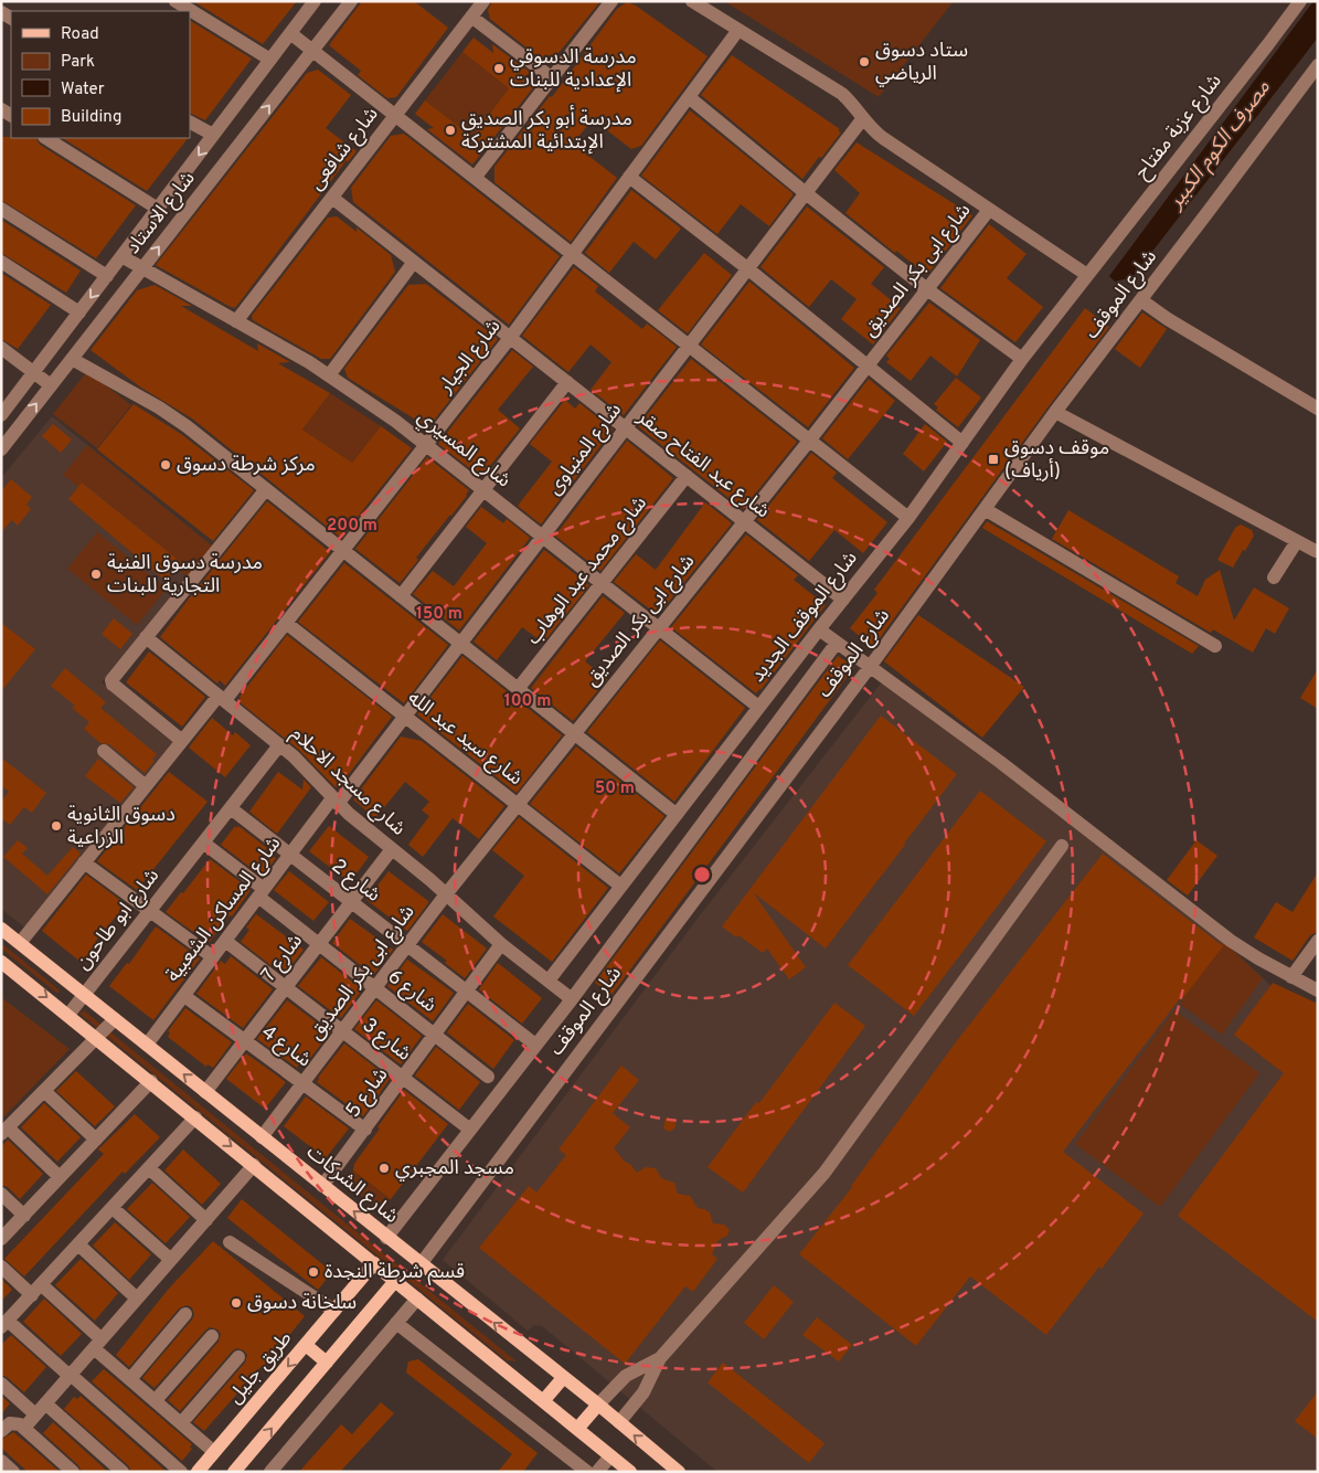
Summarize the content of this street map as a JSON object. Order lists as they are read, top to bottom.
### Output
{
  "streets": {
    "main road": ["شارع الشركات", "طريق جليل"],
    "street": [
      "شارع عزبة مفتاح",
      "شارع شافعى",
      "شارع الاستاد",
      "شارع ابى بكر الصديق",
      "شارع الموقف",
      "شارع الجيار",
      "شارع المسيري",
      "شارع المنياوى",
      "شارع عبد الفتاح صقر",
      "شارع محمد عبد الوهاب",
      "شارع الموقف الجديد",
      "شارع سيد عبد الله",
      "شارع مسجد الاحلام",
      "شارع 2",
      "شارع المساكن الشعبية",
      "شارع ابو طاحون",
      "شارع 7",
      "شارع 6",
      "شارع 3",
      "شارع 4",
      "شارع 5"
    ]
  },
  "crossings": [
    ["شارع عزبة مفتاح", "شارع الموقف الجديد"],
    ["شارع شافعى", "شارع المسيري"],
    ["شارع شافعى", "شارع عبد الفتاح صقر"],
    ["شارع الاستاد", "شارع المسيري"],
    ["شارع ابى بكر الصديق", "شارع المسيري"],
    ["شارع ابى بكر الصديق", "شارع عبد الفتاح صقر"],
    ["شارع ابى بكر الصديق", "شارع سيد عبد الله"],
    ["شارع ابى بكر الصديق", "شارع مسجد الاحلام"],
    ["شارع ابى بكر الصديق", "شارع 2"],
    ["شارع ابى بكر الصديق", "شارع 6"],
    ["شارع ابى بكر الصديق", "شارع 3"],
    ["شارع ابى بكر الصديق", "شارع 4"],
    ["شارع ابى بكر الصديق", "شارع الشركات"],
    ["شارع الموقف", "شارع مسجد الاحلام"],
    ["شارع الموقف", "شارع 2"],
    ["شارع الموقف", "شارع 3"],
    ["شارع الموقف", "شارع الشركات"],
    ["شارع الجيار", "شارع المسيري"],
    ["شارع الجيار", "شارع عبد الفتاح صقر"],
    ["شارع الجيار", "شارع سيد عبد الله"],
    ["شارع الجيار", "شارع مسجد الاحلام"],
    ["شارع الجيار", "شارع الشركات"],
    ["شارع المسيري", "شارع المنياوى"],
    ["شارع المسيري", "شارع محمد عبد الوهاب"],
    ["شارع المسيري", "شارع الموقف الجديد"],
    ["شارع المنياوى", "شارع عبد الفتاح صقر"],
    ["شارع المنياوى", "شارع سيد عبد الله"],
    ["شارع المنياوى", "شارع مسجد الاحلام"],
    ["شارع المنياوى", "شارع المساكن الشعبية"],
    ["شارع عبد الفتاح صقر", "شارع محمد عبد الوهاب"],
    ["شارع عبد الفتاح صقر", "شارع الموقف الجديد"],
    ["شارع الموقف الجديد", "شارع سيد عبد الله"],
    ["شارع الموقف الجديد", "شارع مسجد الاحلام"],
    ["شارع مسجد الاحلام", "شارع المساكن الشعبية"],
    ["شارع مسجد الاحلام", "شارع ابو طاحون"],
    ["شارع مسجد الاحلام", "شارع 7"],
    ["شارع مسجد الاحلام", "شارع 5"],
    ["شارع 2", "شارع المساكن الشعبية"],
    ["شارع 2", "شارع ابو طاحون"],
    ["شارع 2", "شارع 7"],
    ["شارع 2", "شارع 5"],
    ["شارع المساكن الشعبية", "شارع 6"],
    ["شارع المساكن الشعبية", "شارع 3"],
    ["شارع المساكن الشعبية", "شارع 4"],
    ["شارع المساكن الشعبية", "شارع الشركات"],
    ["شارع ابو طاحون", "شارع 6"],
    ["شارع ابو طاحون", "شارع الشركات"],
    ["شارع 7", "شارع 6"],
    ["شارع 7", "شارع 3"],
    ["شارع 7", "شارع 4"],
    ["شارع 7", "شارع الشركات"],
    ["شارع 6", "شارع 5"],
    ["شارع 3", "شارع 5"],
    ["شارع 4", "شارع 5"],
    ["شارع 5", "شارع الشركات"]
  ],
  "water": ["مصرف الكوم الكبير"],
  "places": {
    "other": [
      "ستاد دسوق الرياضي",
      "مدرسة الدسوقي الإعدادية للبنات",
      "مدرسة أبو بكر الصديق الإبتدائية المشتركة",
      "مركز شرطة دسوق",
      "مدرسة دسوق الفنية التجارية للبنات",
      "دسوق الثانوية الزراعية",
      "مسجد المجبري",
      "قسم شرطة النجدة",
      "سلخانة دسوق"
    ],
    "transit": ["موقف دسوق (أرياف)"]
  },
  "legend": [
    "Road",
    "Park",
    "Water",
    "Building"
  ],
  "rings": [
    "200 m",
    "150 m",
    "100 m",
    "50 m"
  ]
}
